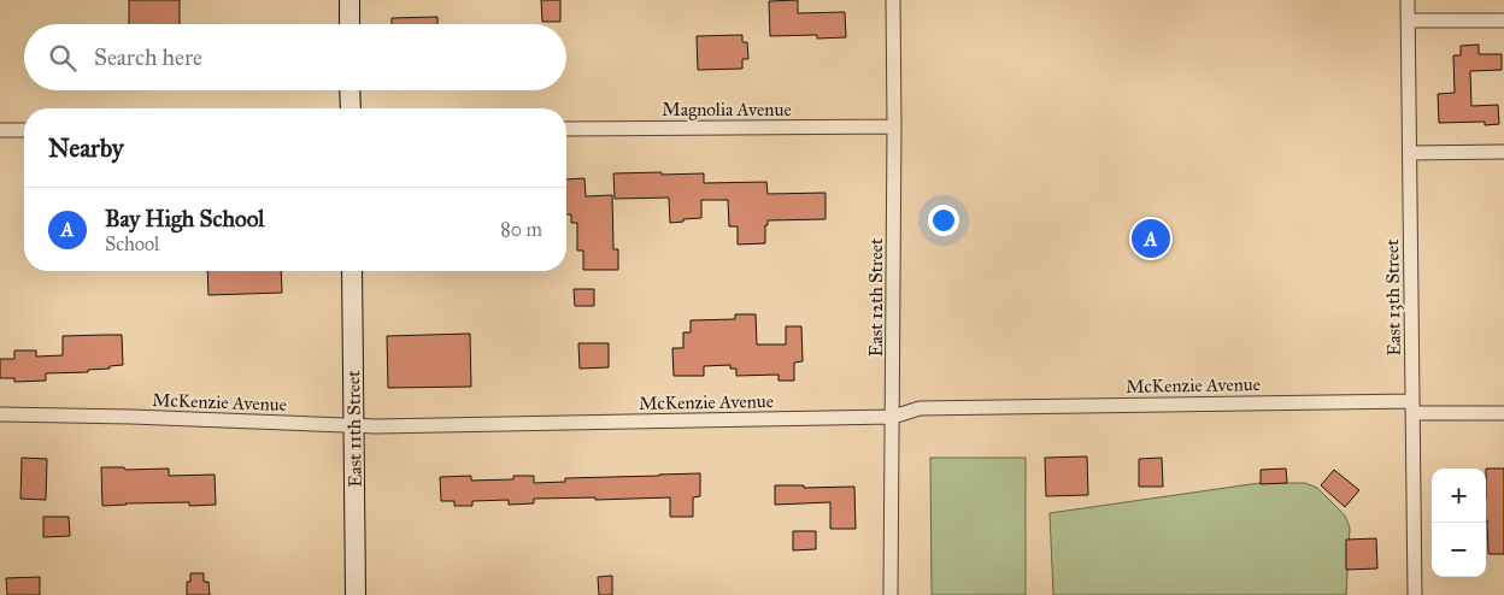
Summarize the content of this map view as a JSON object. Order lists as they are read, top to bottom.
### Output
{
  "streets": {
    "main road": ["East 11th Street"],
    "street": [
      "Magnolia Avenue",
      "East 12th Street",
      "East 13th Street",
      "McKenzie Avenue"
    ]
  },
  "crossings": [
    ["Magnolia Avenue", "East 12th Street"],
    ["East 12th Street", "McKenzie Avenue"],
    ["East 13th Street", "McKenzie Avenue"],
    ["McKenzie Avenue", "East 11th Street"]
  ],
  "page": {
    "search": "Search here",
    "heading": "Nearby",
    "list": [
      {
        "mark": "A",
        "name": "Bay High School",
        "note": "School",
        "value": "80 m"
      }
    ],
    "pins": "A",
    "map_buttons": ["+", "−"]
  }
}
